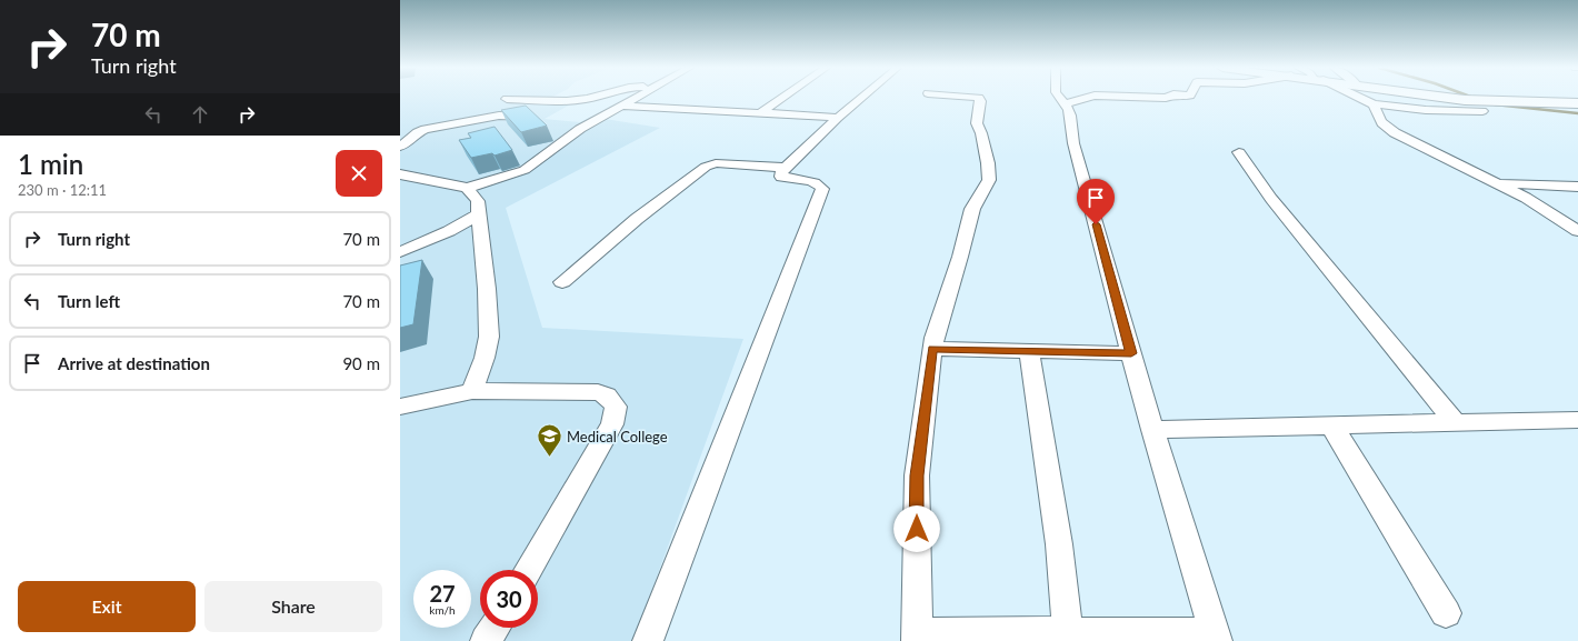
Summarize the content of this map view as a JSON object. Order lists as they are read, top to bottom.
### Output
{
  "places": {
    "school or university": ["Medical College"]
  },
  "page": {
    "turn": ["70 m", "Turn right"],
    "heading": ["1 min", "230 m · 12:11"],
    "list": [
      {
        "name": "Turn right",
        "value": "70 m"
      },
      {
        "name": "Turn left",
        "value": "70 m"
      },
      {
        "name": "Arrive at destination",
        "value": "90 m"
      }
    ],
    "speed": "27 km/h",
    "limit": "30",
    "buttons": ["Exit", "Share"]
  }
}
